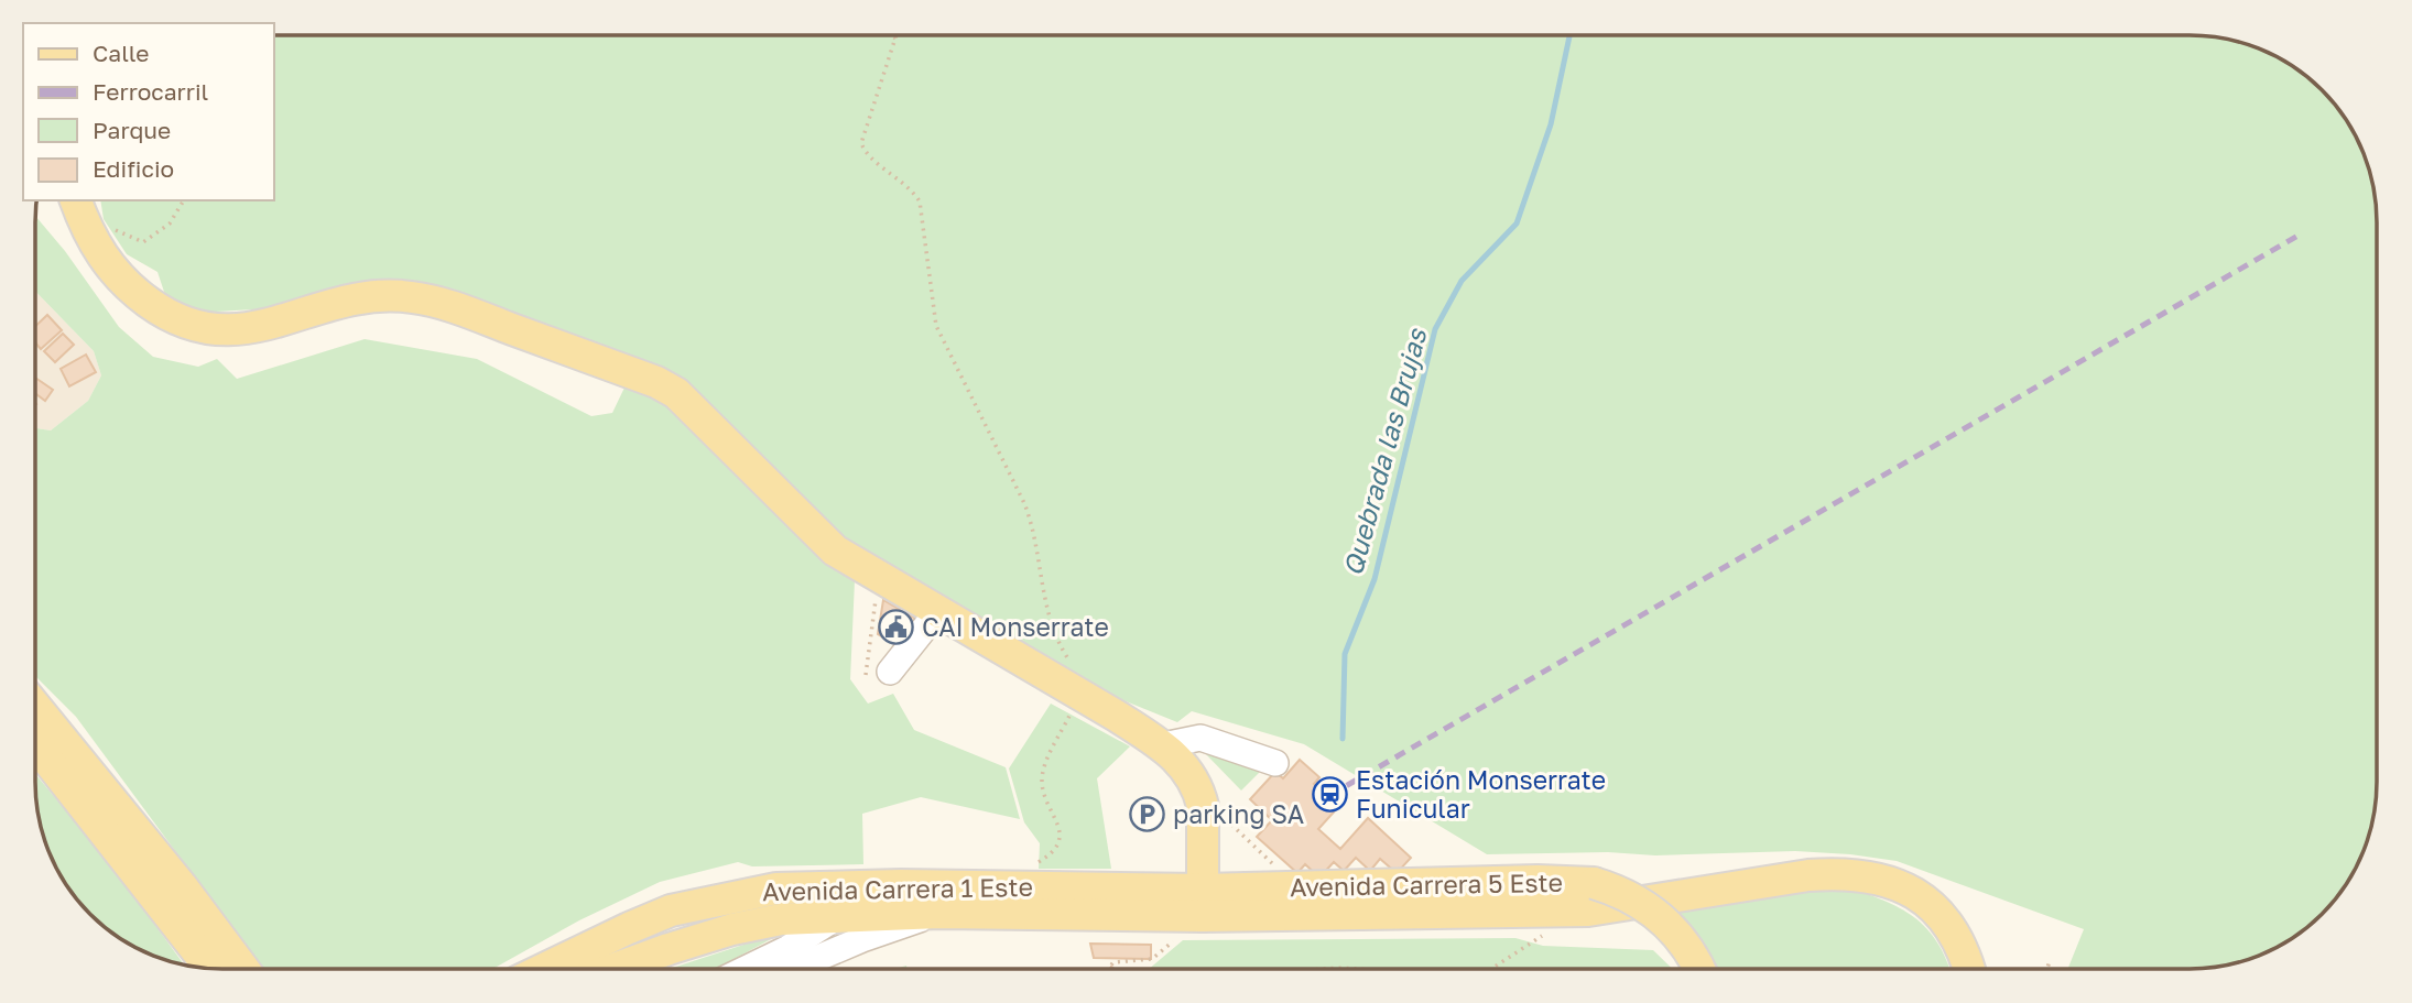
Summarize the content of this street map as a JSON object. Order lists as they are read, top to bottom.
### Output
{
  "streets": {
    "main road": ["Avenida Carrera 5 Este", "Avenida Carrera 1 Este"]
  },
  "crossings": [
    ["Avenida Carrera 5 Este", "Avenida Carrera 1 Este"]
  ],
  "water": ["Quebrada las Brujas"],
  "places": {
    "public building": ["CAI Monserrate"],
    "station": ["Estación Monserrate Funicular"],
    "parking": ["parking SA"]
  },
  "legend": [
    "Calle",
    "Ferrocarril",
    "Parque",
    "Edificio"
  ]
}
